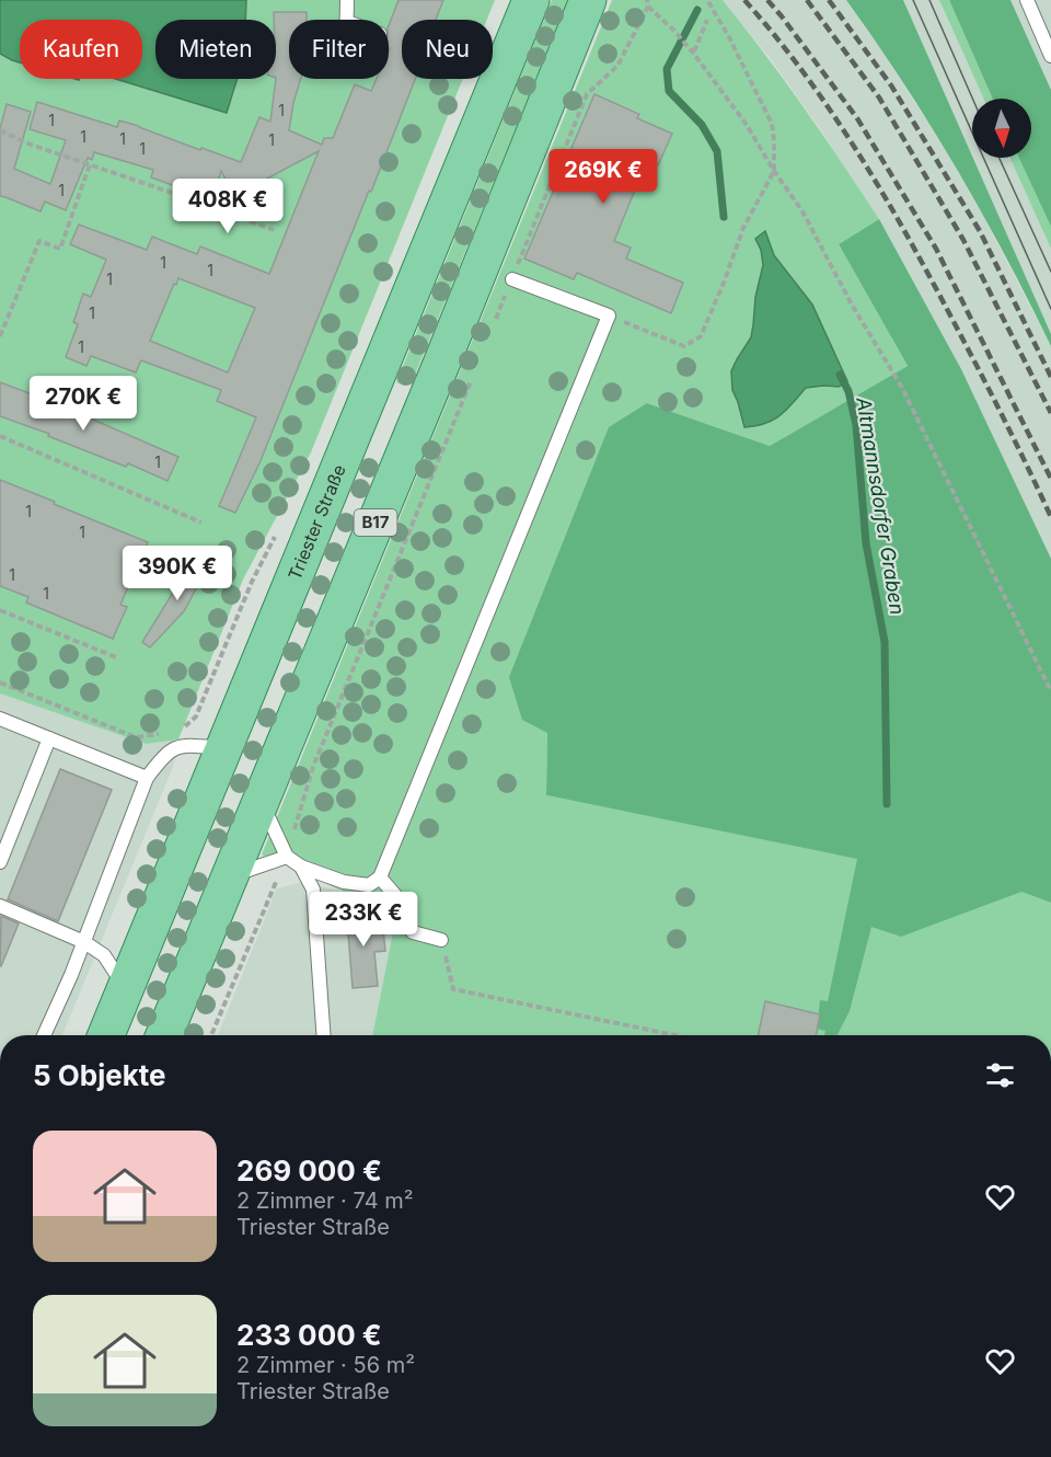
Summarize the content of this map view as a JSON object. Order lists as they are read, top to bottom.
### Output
{
  "streets": {
    "main road": ["Triester Straße", "B17"]
  },
  "water": ["Altmannsdorfer Graben"],
  "house_numbers": [
    "1",
    "1",
    "1",
    "1",
    "1",
    "1",
    "1",
    "1",
    "1",
    "1",
    "1",
    "1",
    "1",
    "1",
    "1",
    "1",
    "1"
  ],
  "north": "bottom",
  "page": {
    "chip": [
      "Kaufen",
      "Mieten",
      "Filter",
      "Neu"
    ],
    "price": [
      "269K €",
      "408K €",
      "270K €",
      "390K €",
      "233K €"
    ],
    "heading": "5 Objekte",
    "list": [
      {
        "name": "269 000 €",
        "note": "2 Zimmer · 74 m² · Triester Straße"
      },
      {
        "name": "233 000 €",
        "note": "2 Zimmer · 56 m² · Triester Straße"
      }
    ]
  }
}
